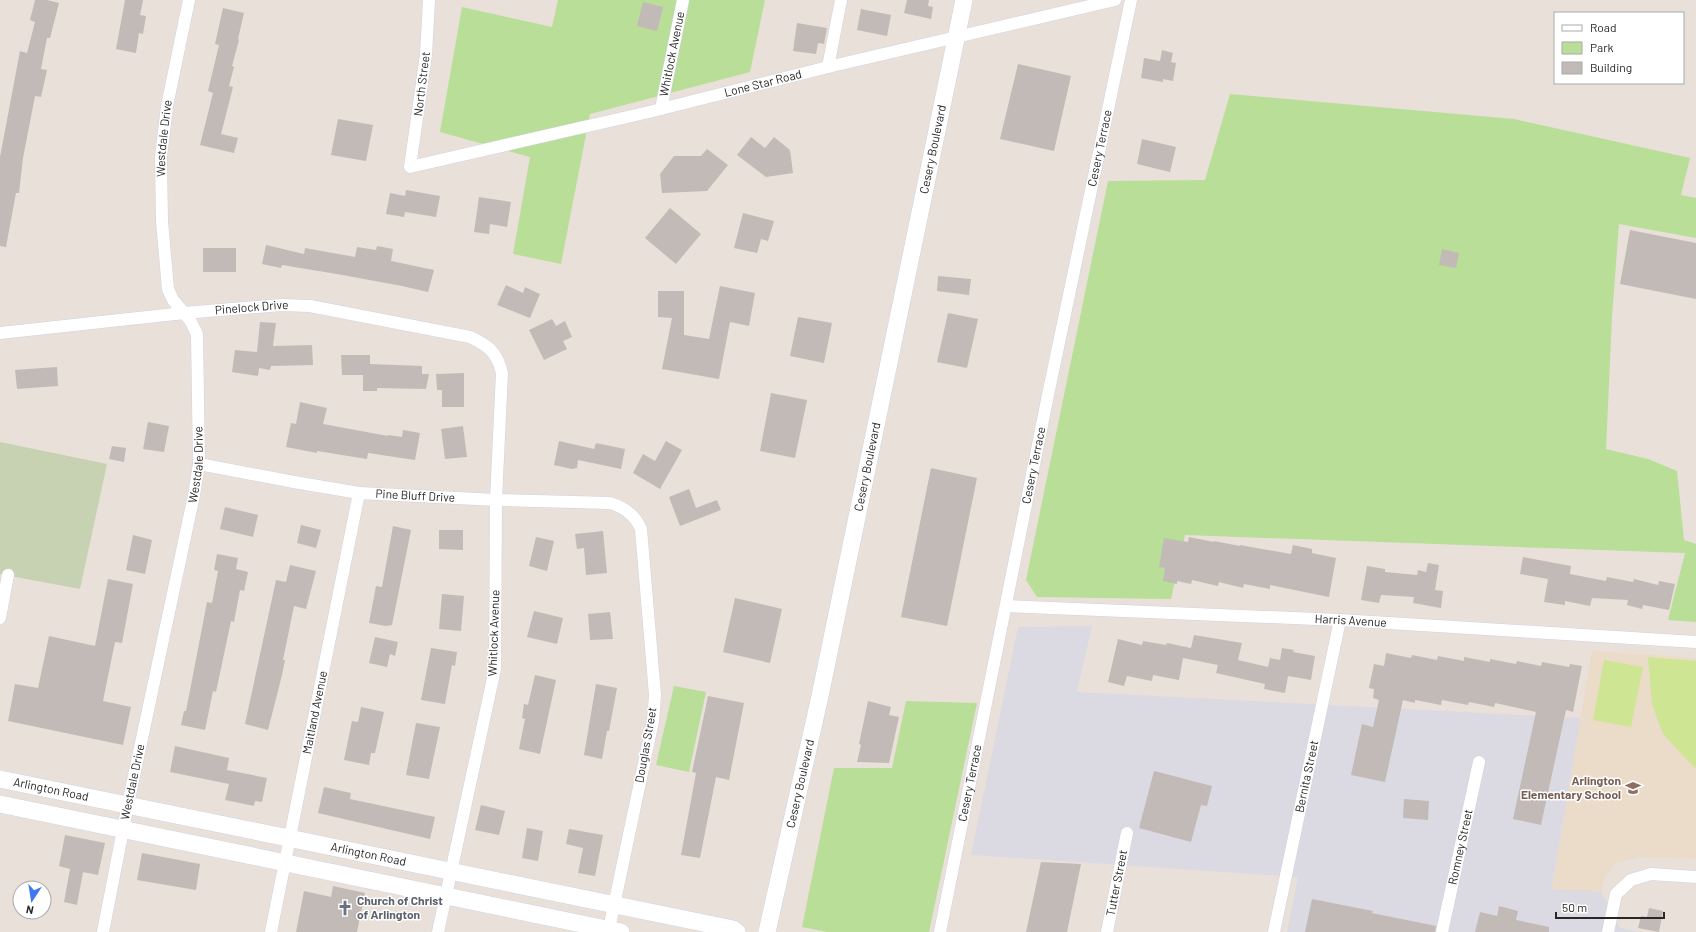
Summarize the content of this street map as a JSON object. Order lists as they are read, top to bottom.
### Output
{
  "streets": {
    "main road": ["Cesery Boulevard", "Arlington Road"],
    "street": [
      "Whitlock Avenue",
      "Lone Star Road",
      "North Street",
      "Westdale Drive",
      "Cesery Terrace",
      "Pinelock Drive",
      "Pine Bluff Drive",
      "Harris Avenue",
      "Maitland Avenue",
      "Douglas Street",
      "Bernita Street",
      "Romney Street",
      "Tutter Street"
    ]
  },
  "crossings": [
    ["Whitlock Avenue", "Lone Star Road"],
    ["Whitlock Avenue", "Pinelock Drive"],
    ["Whitlock Avenue", "Pine Bluff Drive"],
    ["Whitlock Avenue", "Arlington Road"],
    ["Lone Star Road", "North Street"],
    ["Lone Star Road", "Cesery Boulevard"],
    ["Westdale Drive", "Pinelock Drive"],
    ["Westdale Drive", "Pine Bluff Drive"],
    ["Westdale Drive", "Arlington Road"],
    ["Cesery Terrace", "Harris Avenue"],
    ["Pine Bluff Drive", "Maitland Avenue"],
    ["Pine Bluff Drive", "Douglas Street"],
    ["Harris Avenue", "Bernita Street"],
    ["Maitland Avenue", "Arlington Road"],
    ["Douglas Street", "Arlington Road"]
  ],
  "places": {
    "school or university": ["Arlington Elementary School"],
    "church": ["Church of Christ of Arlington"]
  },
  "legend": ["Road", "Park", "Building"],
  "scale_bar": "50 m",
  "north": "bottom"
}
